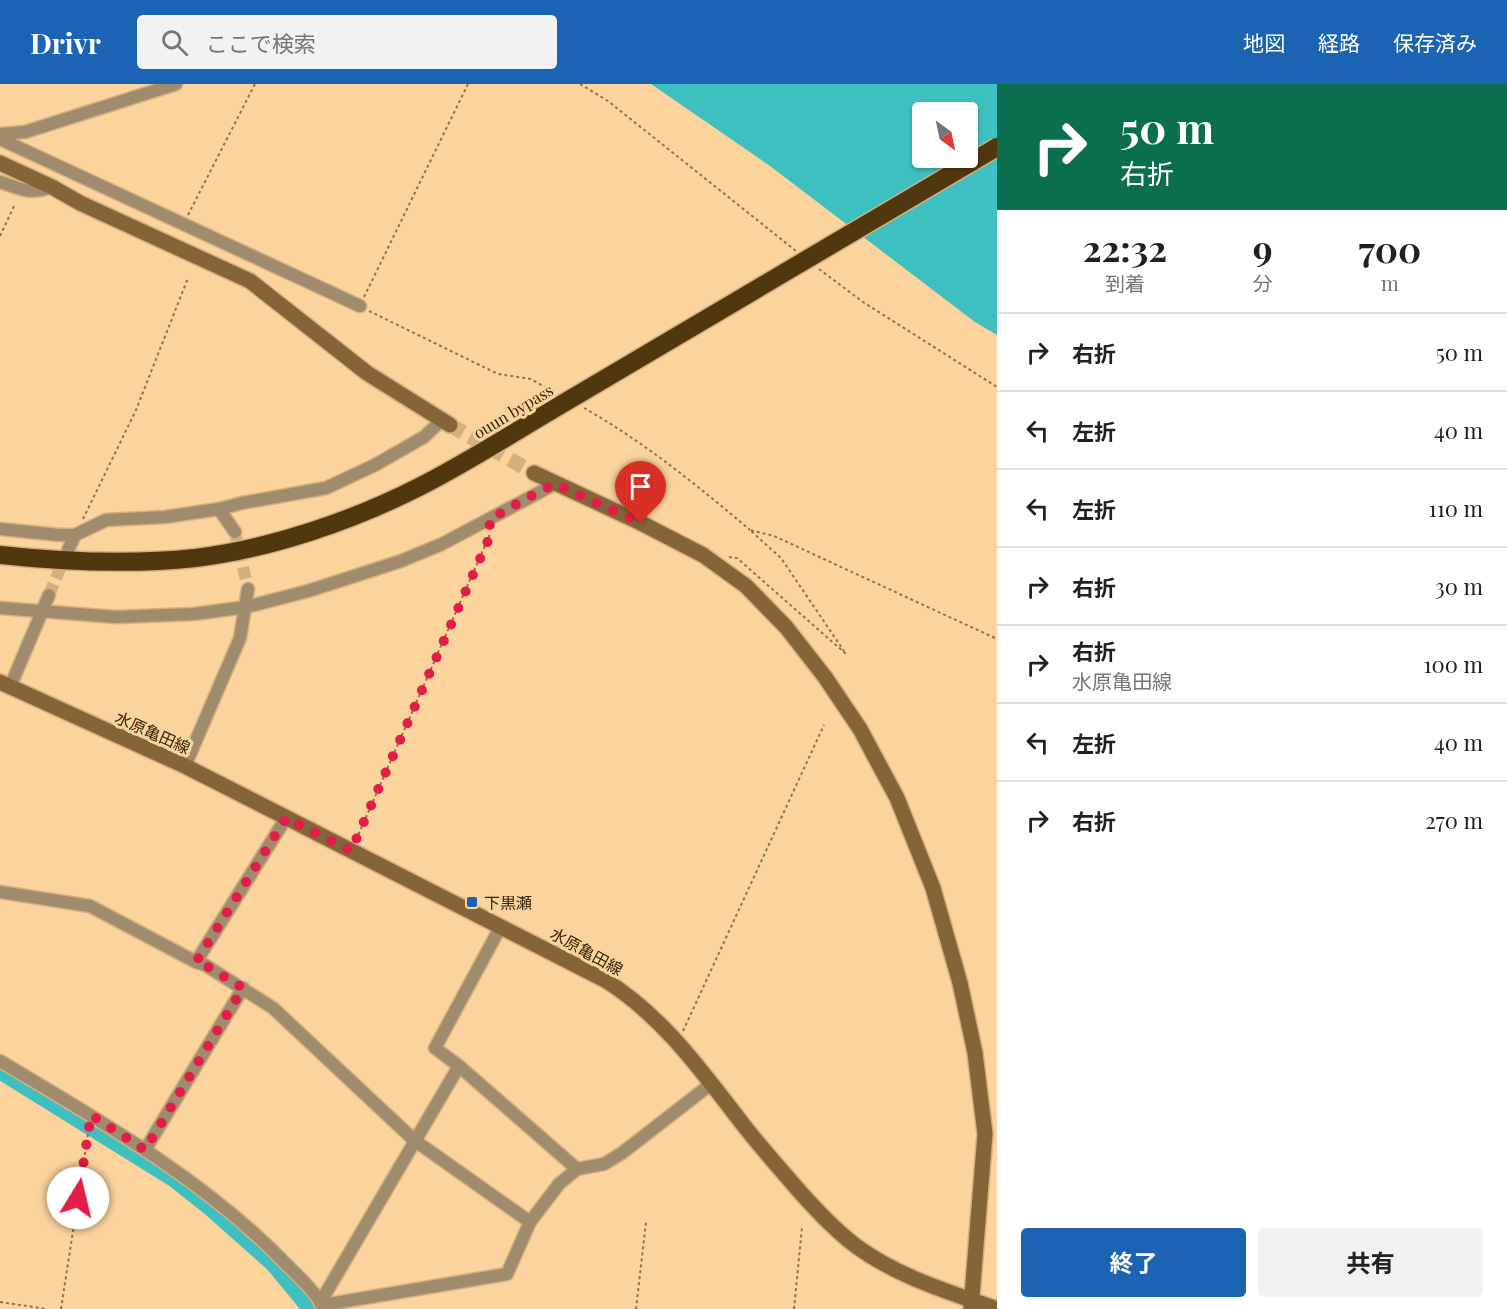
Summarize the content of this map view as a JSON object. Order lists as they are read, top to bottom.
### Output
{
  "streets": {
    "highway": ["ouun bypass"],
    "street": ["水原亀田線"]
  },
  "places": {
    "transit": ["下黒瀬"]
  },
  "north": "bottom right",
  "page": {
    "header": "Drivr",
    "search": "ここで検索",
    "nav": ["地図", "経路", "保存済み"],
    "turn": ["50 m", "右折"],
    "eta": [
      "22:32",
      "到着",
      "9",
      "分",
      "700",
      "m"
    ],
    "list": [
      {
        "name": "右折",
        "value": "50 m"
      },
      {
        "name": "左折",
        "value": "40 m"
      },
      {
        "name": "左折",
        "value": "110 m"
      },
      {
        "name": "右折",
        "value": "30 m"
      },
      {
        "name": "右折",
        "note": "水原亀田線",
        "value": "100 m"
      },
      {
        "name": "左折",
        "value": "40 m"
      },
      {
        "name": "右折",
        "value": "270 m"
      }
    ],
    "buttons": ["終了", "共有"]
  }
}
